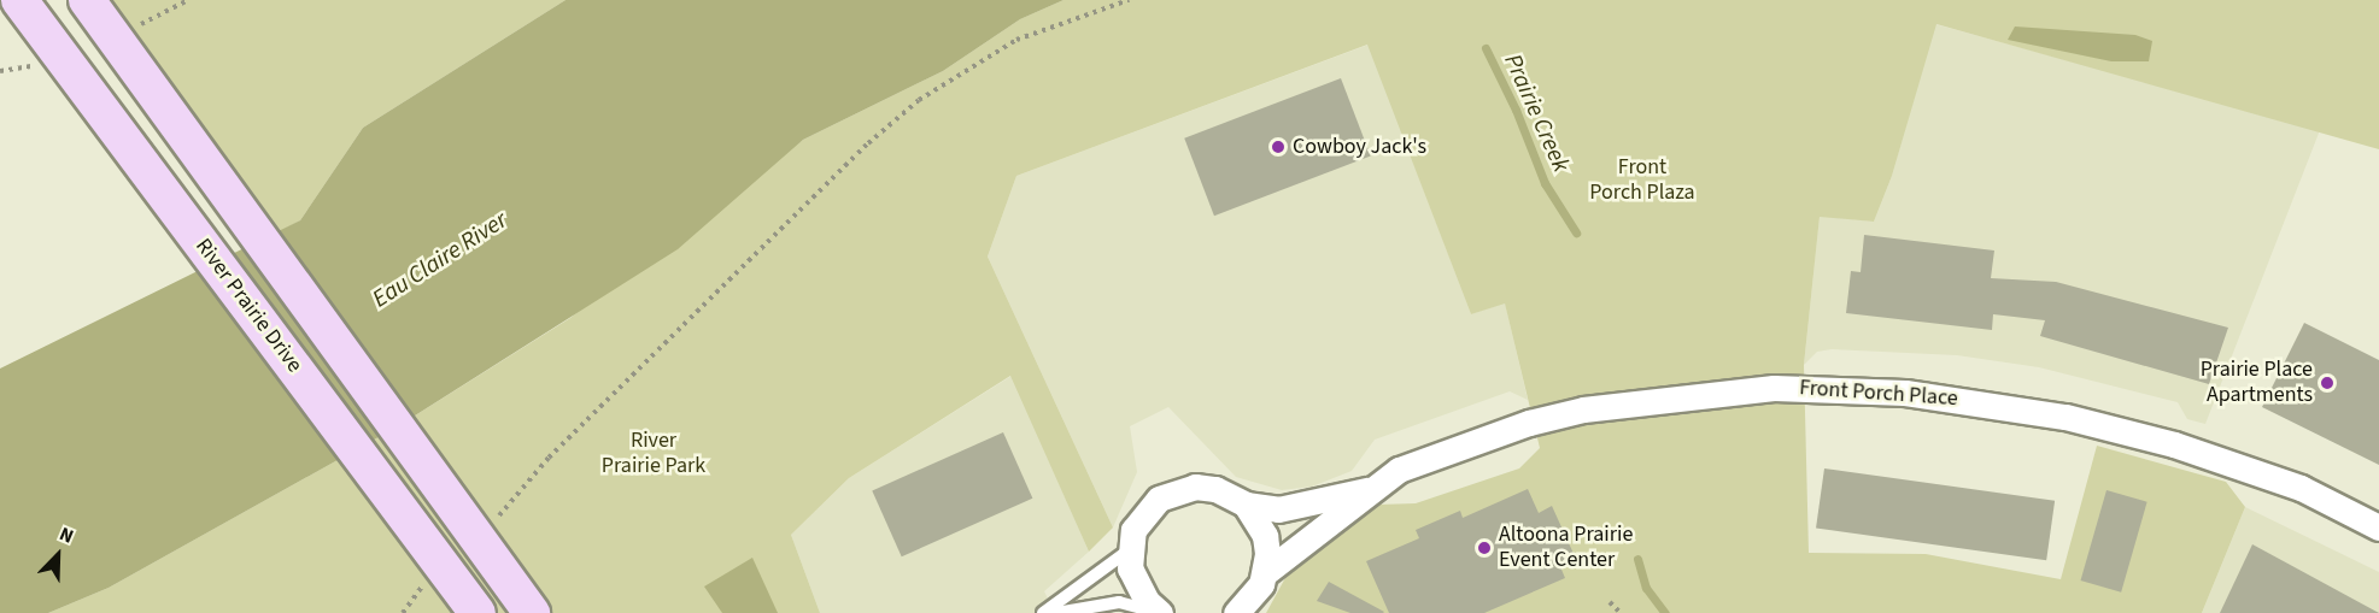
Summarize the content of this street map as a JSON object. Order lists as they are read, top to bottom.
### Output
{
  "streets": {
    "main road": ["River Prairie Drive"],
    "street": ["Front Porch Place"]
  },
  "water": ["Prairie Creek", "Eau Claire River"],
  "parks": ["Front Porch Plaza", "River Prairie Park"],
  "places": ["Cowboy Jack's", "Prairie Place Apartments", "Altoona Prairie Event Center"],
  "north": "top right"
}
